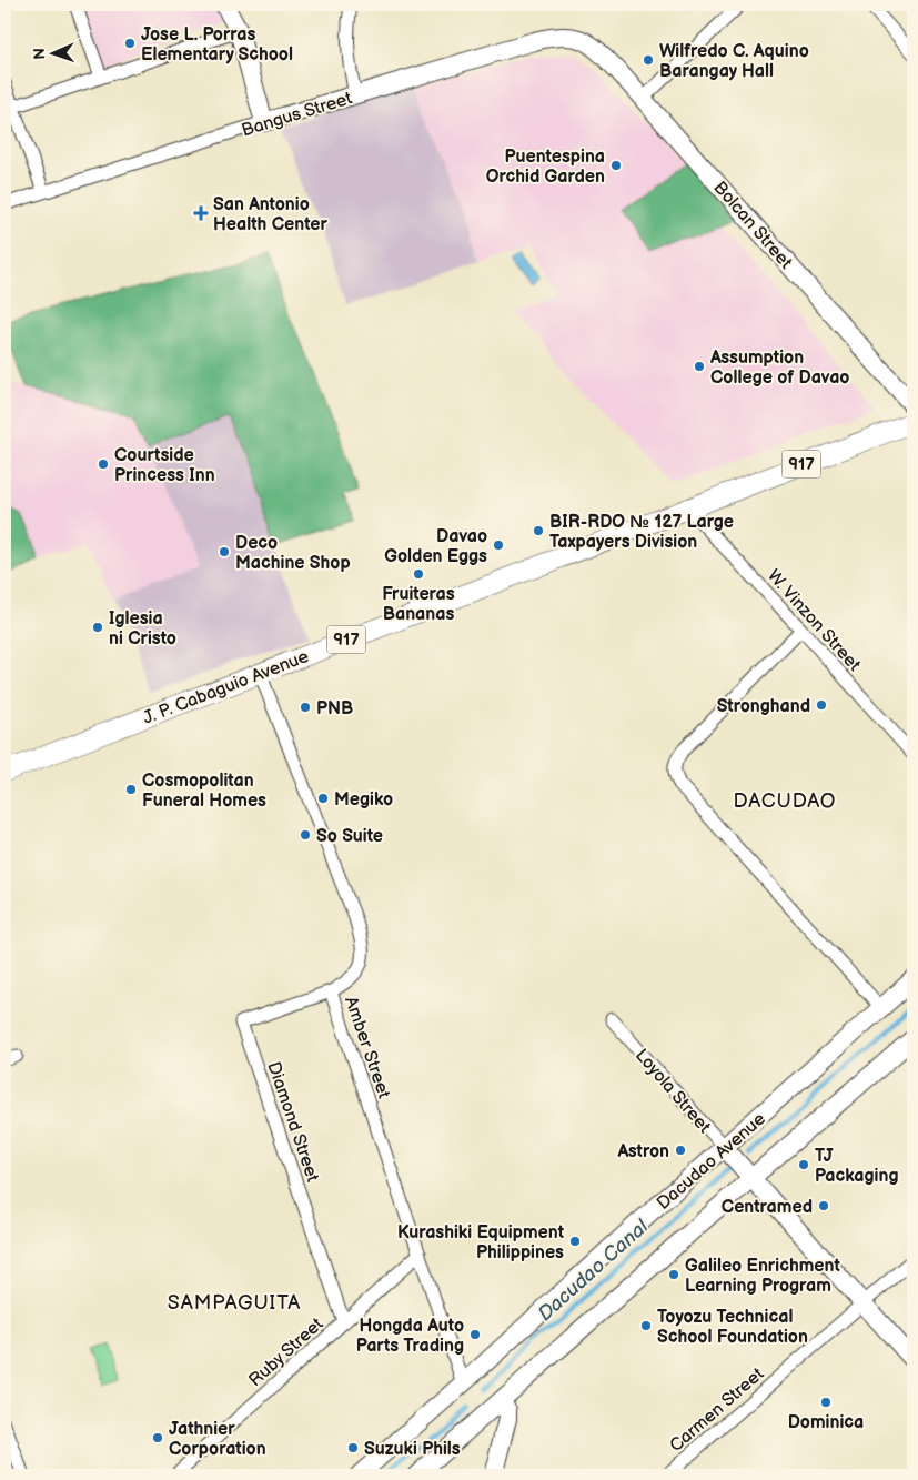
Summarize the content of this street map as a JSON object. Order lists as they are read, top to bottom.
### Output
{
  "streets": {
    "main road": [
      "Bangus Street",
      "Bolcan Street",
      "917",
      "J. P. Cabaguio Avenue",
      "Loyola Street",
      "Dacudao Avenue"
    ],
    "street": [
      "W. Vinzon Street",
      "Amber Street",
      "Diamond Street",
      "Ruby Street",
      "Carmen Street"
    ]
  },
  "crossings": [
    ["Bangus Street", "Bolcan Street"],
    ["W. Vinzon Street", "J. P. Cabaguio Avenue"],
    ["J. P. Cabaguio Avenue", "Amber Street"],
    ["Amber Street", "Diamond Street"],
    ["Amber Street", "Dacudao Avenue"],
    ["Amber Street", "Ruby Street"],
    ["Loyola Street", "Dacudao Avenue"],
    ["Loyola Street", "Carmen Street"],
    ["Diamond Street", "Ruby Street"]
  ],
  "districts": ["DACUDAO", "SAMPAGUITA"],
  "water": ["Dacudao Canal"],
  "places": {
    "other": [
      "Jose L. Porras Elementary School",
      "Wilfredo C. Aquino Barangay Hall",
      "Puentespina Orchid Garden",
      "Assumption College of Davao",
      "Courtside Princess Inn",
      "BIR-RDO № 127 Large Taxpayers Division",
      "Davao Golden Eggs",
      "Deco Machine Shop",
      "Fruiteras Bananas",
      "Iglesia ni Cristo",
      "Stronghand",
      "PNB",
      "Cosmopolitan Funeral Homes",
      "Megiko",
      "So Suite",
      "Astron",
      "TJ Packaging",
      "Centramed",
      "Kurashiki Equipment Philippines",
      "Galileo Enrichment Learning Program",
      "Toyozu Technical School Foundation",
      "Hongda Auto Parts Trading",
      "Dominica",
      "Jathnier Corporation",
      "Suzuki Phils"
    ],
    "health": ["San Antonio Health Center"]
  },
  "north": "left"
}
